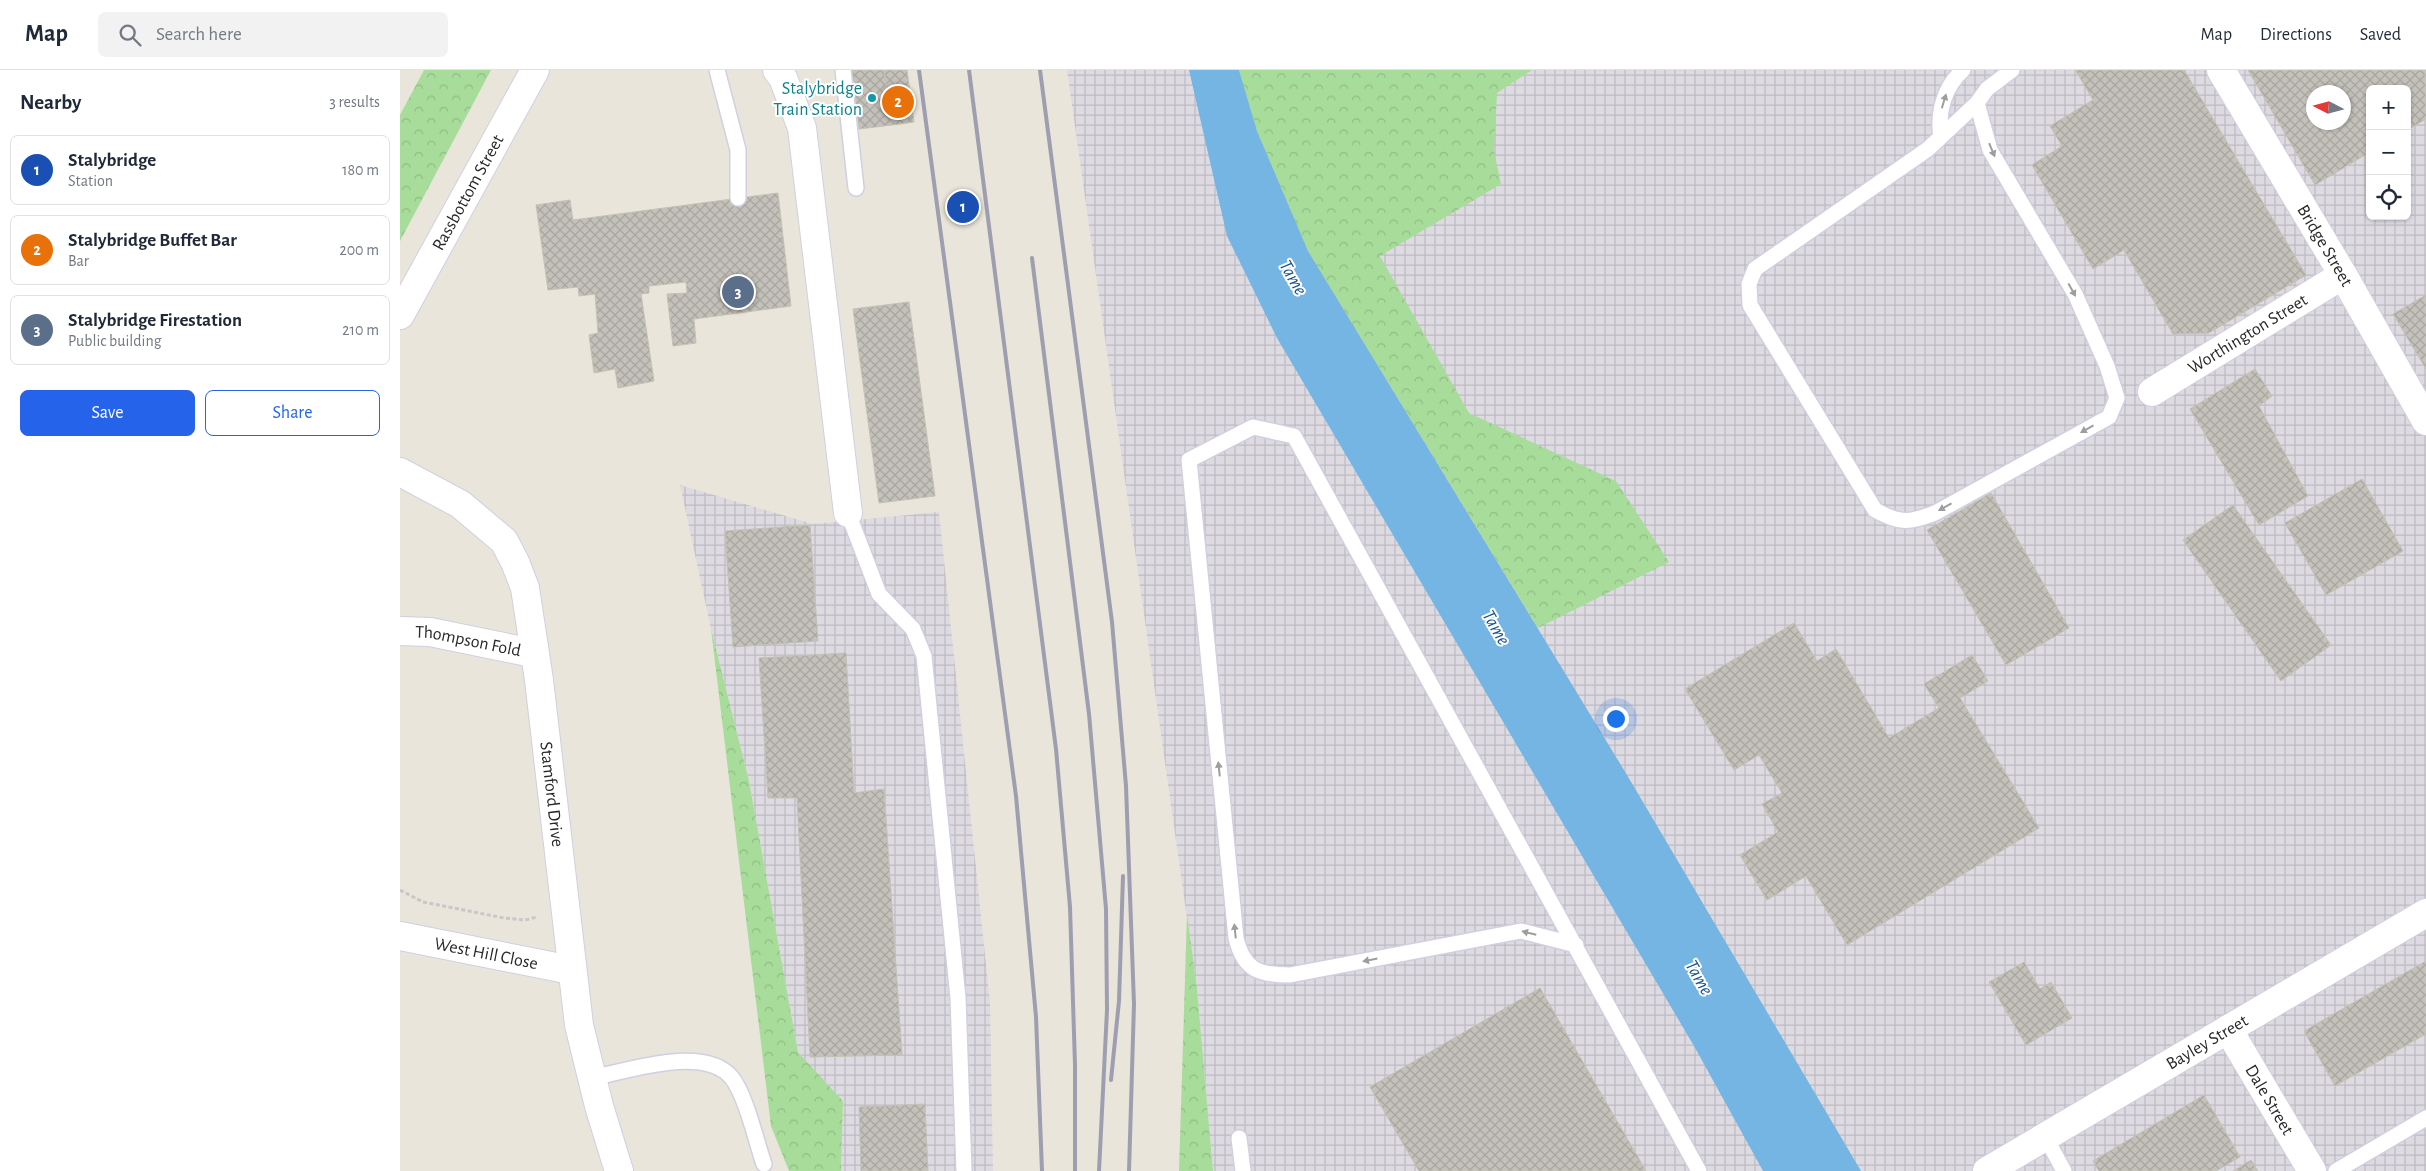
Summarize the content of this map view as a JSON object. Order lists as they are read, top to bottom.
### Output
{
  "streets": {
    "street": [
      "Rassbottom Street",
      "Bridge Street",
      "Worthington Street",
      "Thompson Fold",
      "Stamford Drive",
      "West Hill Close",
      "Bayley Street",
      "Dale Street"
    ]
  },
  "crossings": [
    ["Bridge Street", "Worthington Street"],
    ["Thompson Fold", "Stamford Drive"],
    ["Stamford Drive", "West Hill Close"],
    ["Bayley Street", "Dale Street"]
  ],
  "water": ["Tame"],
  "places": ["Stalybridge Train Station"],
  "north": "left",
  "page": {
    "header": "Map",
    "search": "Search here",
    "nav": ["Map", "Directions", "Saved"],
    "heading": ["Nearby", "3 results"],
    "pins": ["2", "1", "3"],
    "map_buttons": ["+", "−"],
    "list": [
      {
        "mark": "1",
        "name": "Stalybridge",
        "note": "Station",
        "value": "180 m"
      },
      {
        "mark": "2",
        "name": "Stalybridge Buffet Bar",
        "note": "Bar",
        "value": "200 m"
      },
      {
        "mark": "3",
        "name": "Stalybridge Firestation",
        "note": "Public building",
        "value": "210 m"
      }
    ],
    "buttons": ["Save", "Share"]
  }
}
